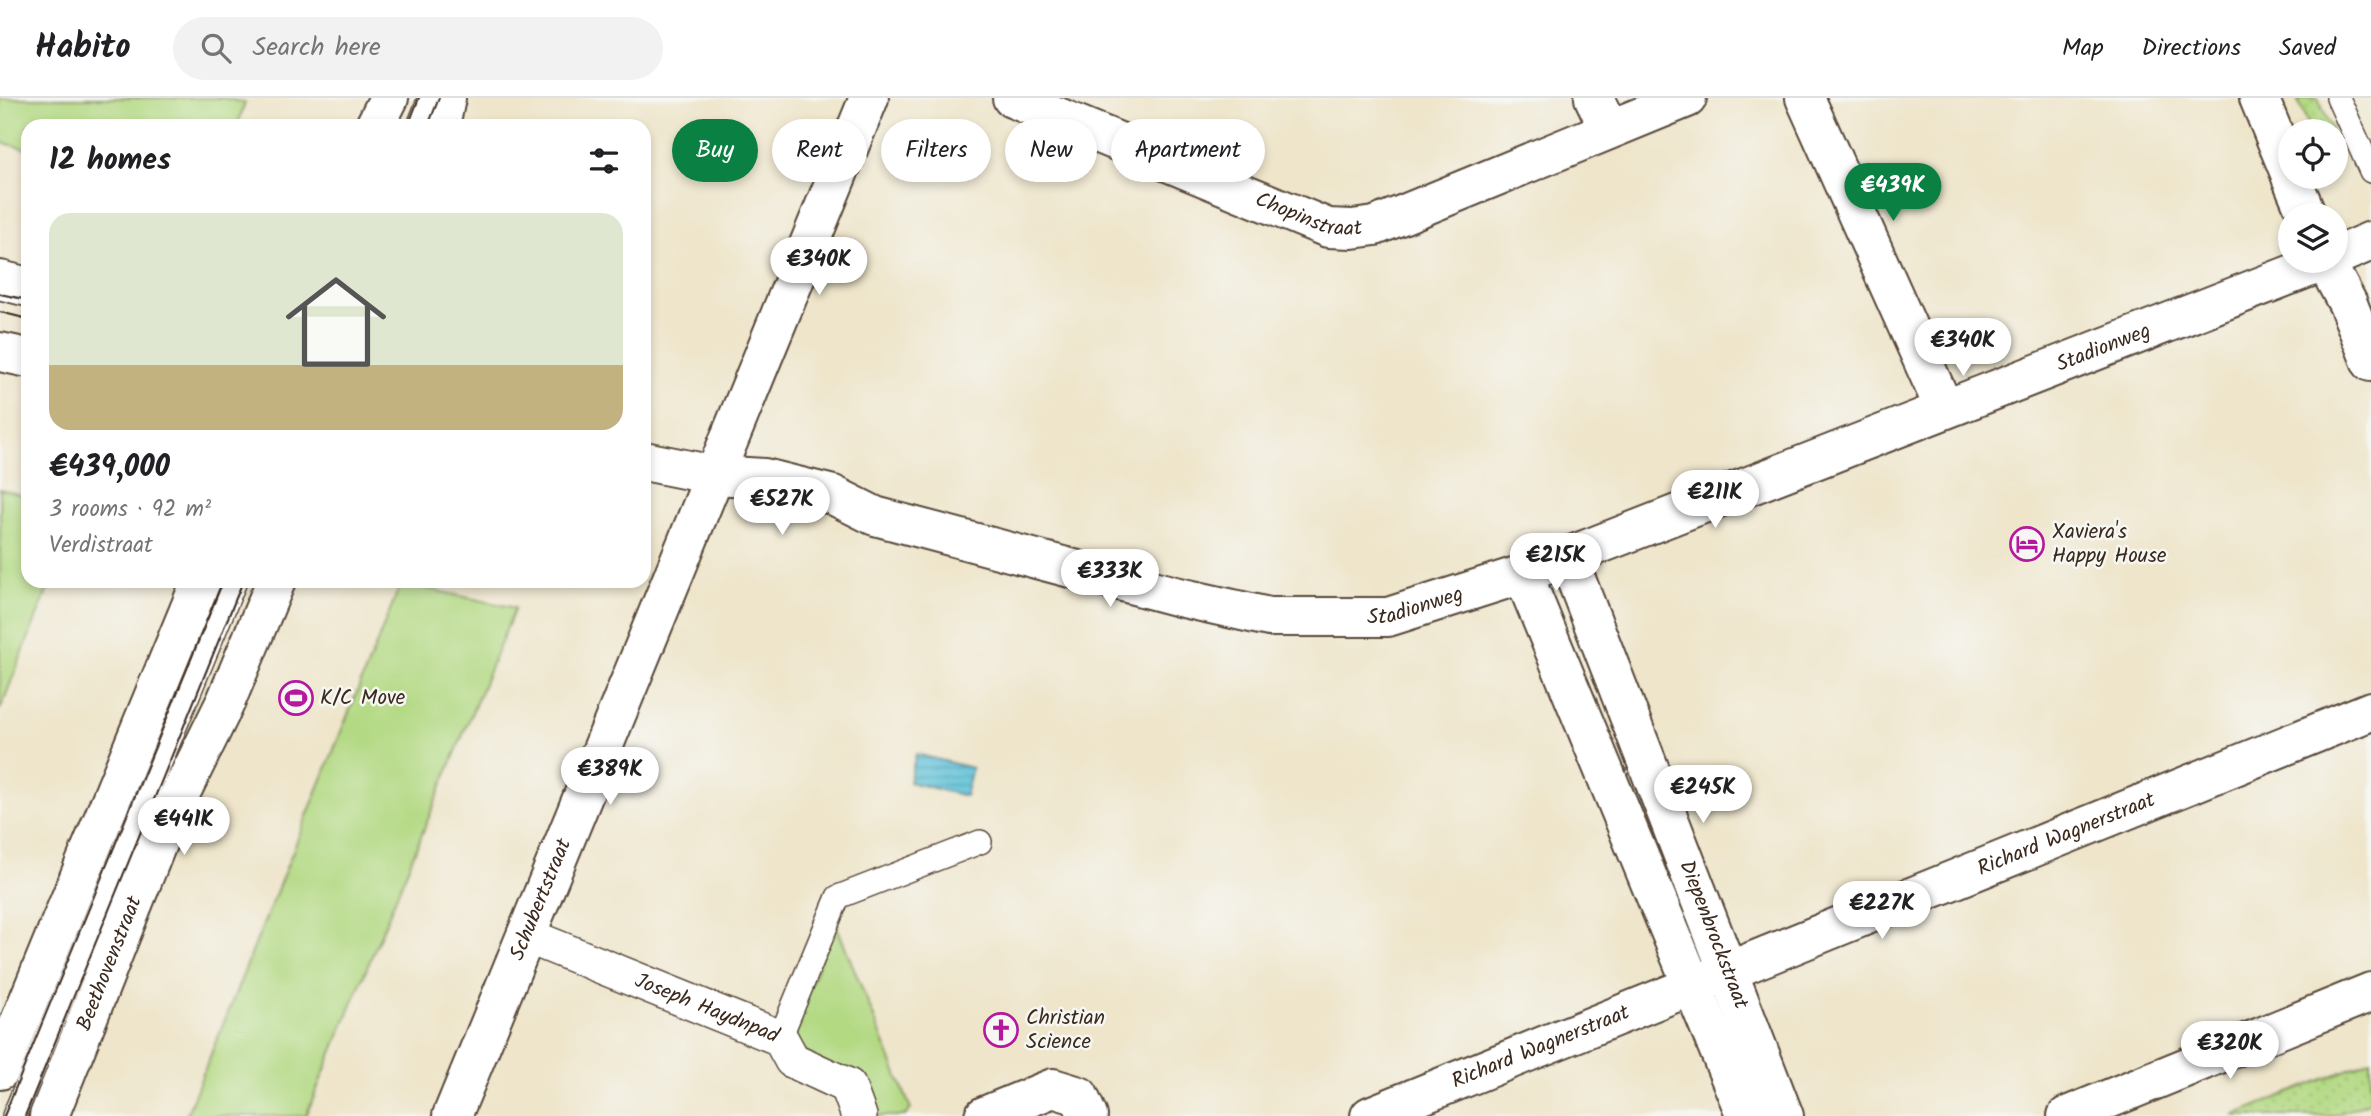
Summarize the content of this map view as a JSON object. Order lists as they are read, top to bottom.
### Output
{
  "streets": {
    "main road": [
      "Chopinstraat",
      "Stadionweg",
      "Richard Wagnerstraat",
      "Schubertstraat",
      "Diepenbrockstraat",
      "Beethovenstraat"
    ],
    "street": ["Joseph Haydnpad"]
  },
  "crossings": [
    ["Stadionweg", "Schubertstraat"],
    ["Stadionweg", "Diepenbrockstraat"],
    ["Richard Wagnerstraat", "Diepenbrockstraat"],
    ["Schubertstraat", "Joseph Haydnpad"]
  ],
  "places": {
    "hotel": ["Xaviera's Happy House"],
    "sports": ["K/C Move"],
    "church": ["Christian Science"]
  },
  "page": {
    "header": "Habito",
    "search": "Search here",
    "nav": ["Map", "Directions", "Saved"],
    "chip": [
      "Buy",
      "Rent",
      "Filters",
      "New",
      "Apartment"
    ],
    "heading": "12 homes",
    "price": [
      "€439K",
      "€340K",
      "€340K",
      "€211K",
      "€527K",
      "€215K",
      "€333K",
      "€389K",
      "€245K",
      "€441K",
      "€227K",
      "€320K"
    ],
    "list": [
      {
        "name": "€439,000",
        "note": "3 rooms · 92 m² · Verdistraat"
      }
    ]
  }
}
